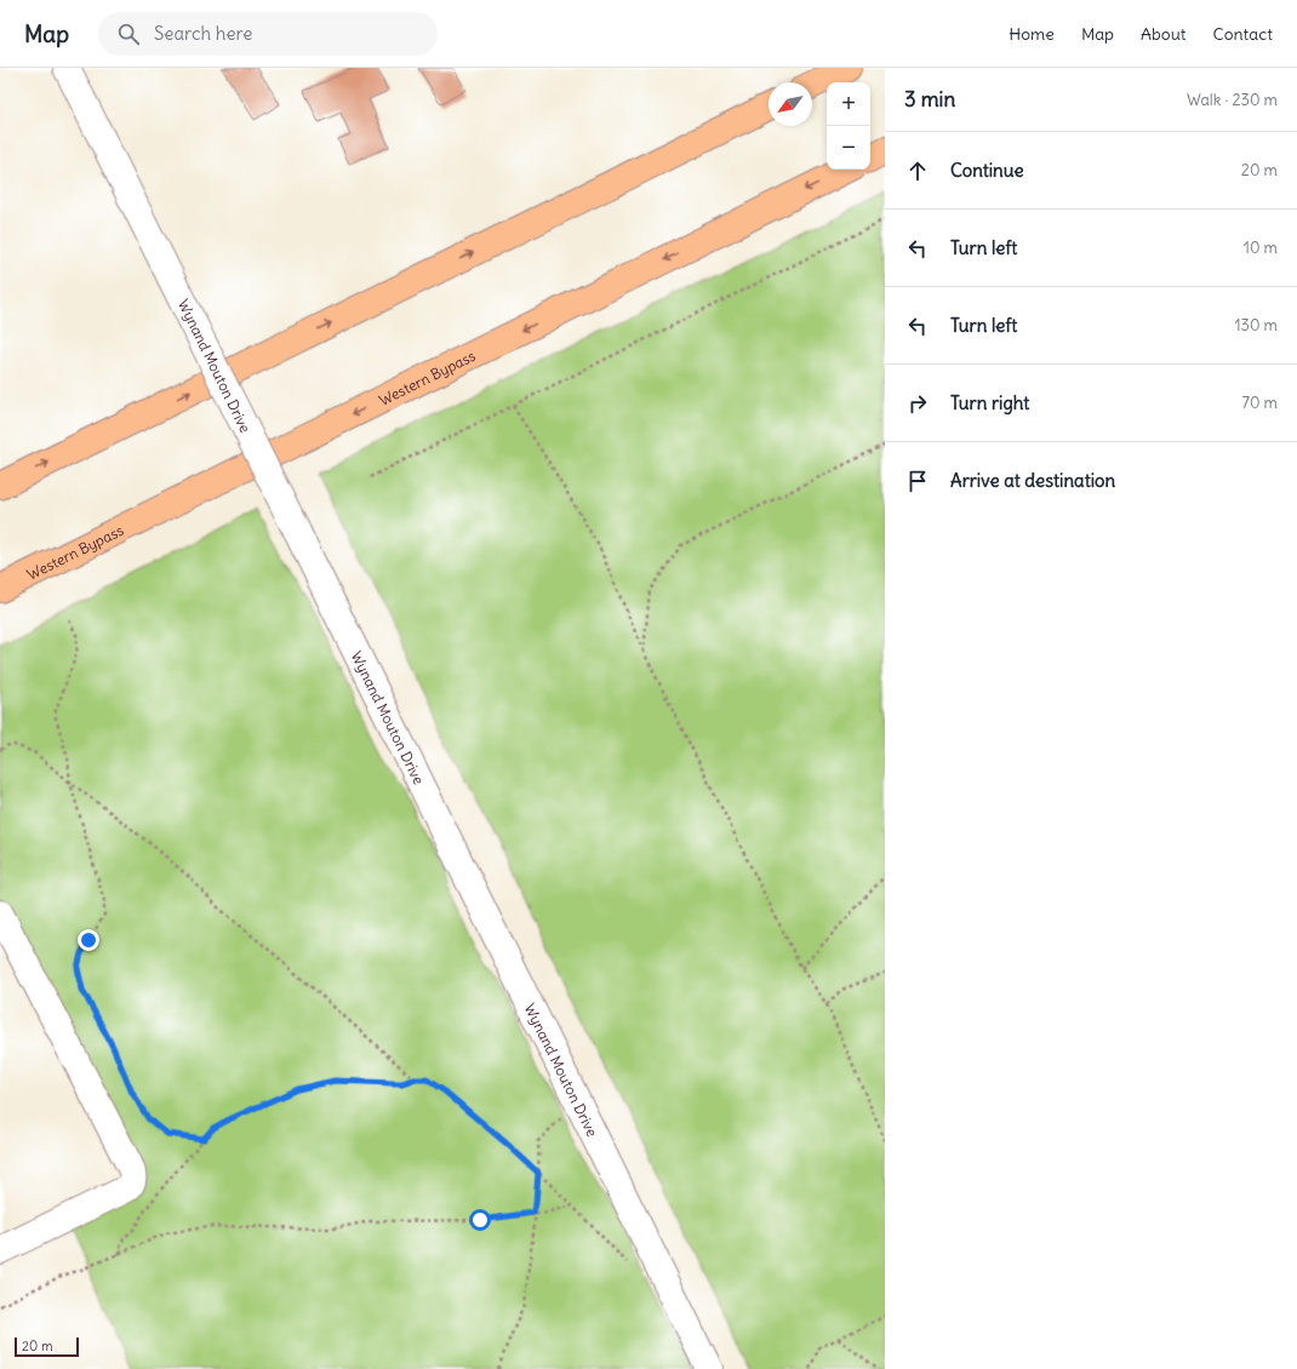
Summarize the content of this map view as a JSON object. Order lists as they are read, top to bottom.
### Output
{
  "streets": {
    "highway": ["Western Bypass"],
    "street": ["Wynand Mouton Drive"]
  },
  "scale_bar": "20 m",
  "north": "bottom left",
  "page": {
    "header": "Map",
    "search": "Search here",
    "nav": [
      "Home",
      "Map",
      "About",
      "Contact"
    ],
    "heading": ["3 min", "Walk · 230 m"],
    "map_buttons": ["+", "−"],
    "list": [
      ["Continue", "20 m"],
      ["Turn left", "10 m"],
      ["Turn left", "130 m"],
      ["Turn right", "70 m"],
      "Arrive at destination"
    ],
    "scale": "20 m"
  }
}
